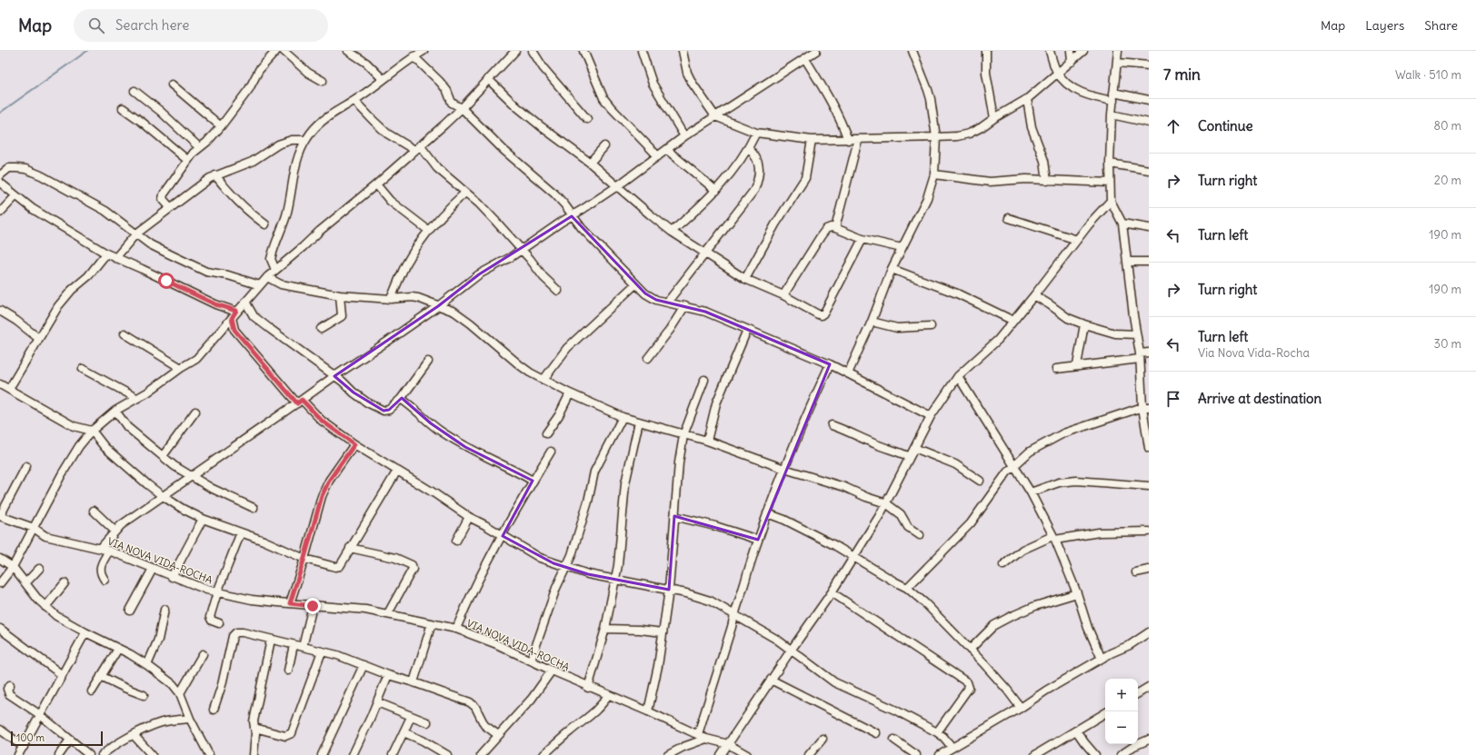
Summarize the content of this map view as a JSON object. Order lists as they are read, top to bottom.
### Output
{
  "streets": {
    "street": ["VIA NOVA VIDA-ROCHA"]
  },
  "scale_bar": "100 m",
  "page": {
    "header": "Map",
    "search": "Search here",
    "nav": ["Map", "Layers", "Share"],
    "heading": ["7 min", "Walk · 510 m"],
    "list": [
      ["Continue", "80 m"],
      ["Turn right", "20 m"],
      ["Turn left", "190 m"],
      ["Turn right", "190 m"],
      ["Turn left", "Via Nova Vida-Rocha", "30 m"],
      "Arrive at destination"
    ],
    "map_buttons": ["+", "−"],
    "scale": "100 m"
  }
}
